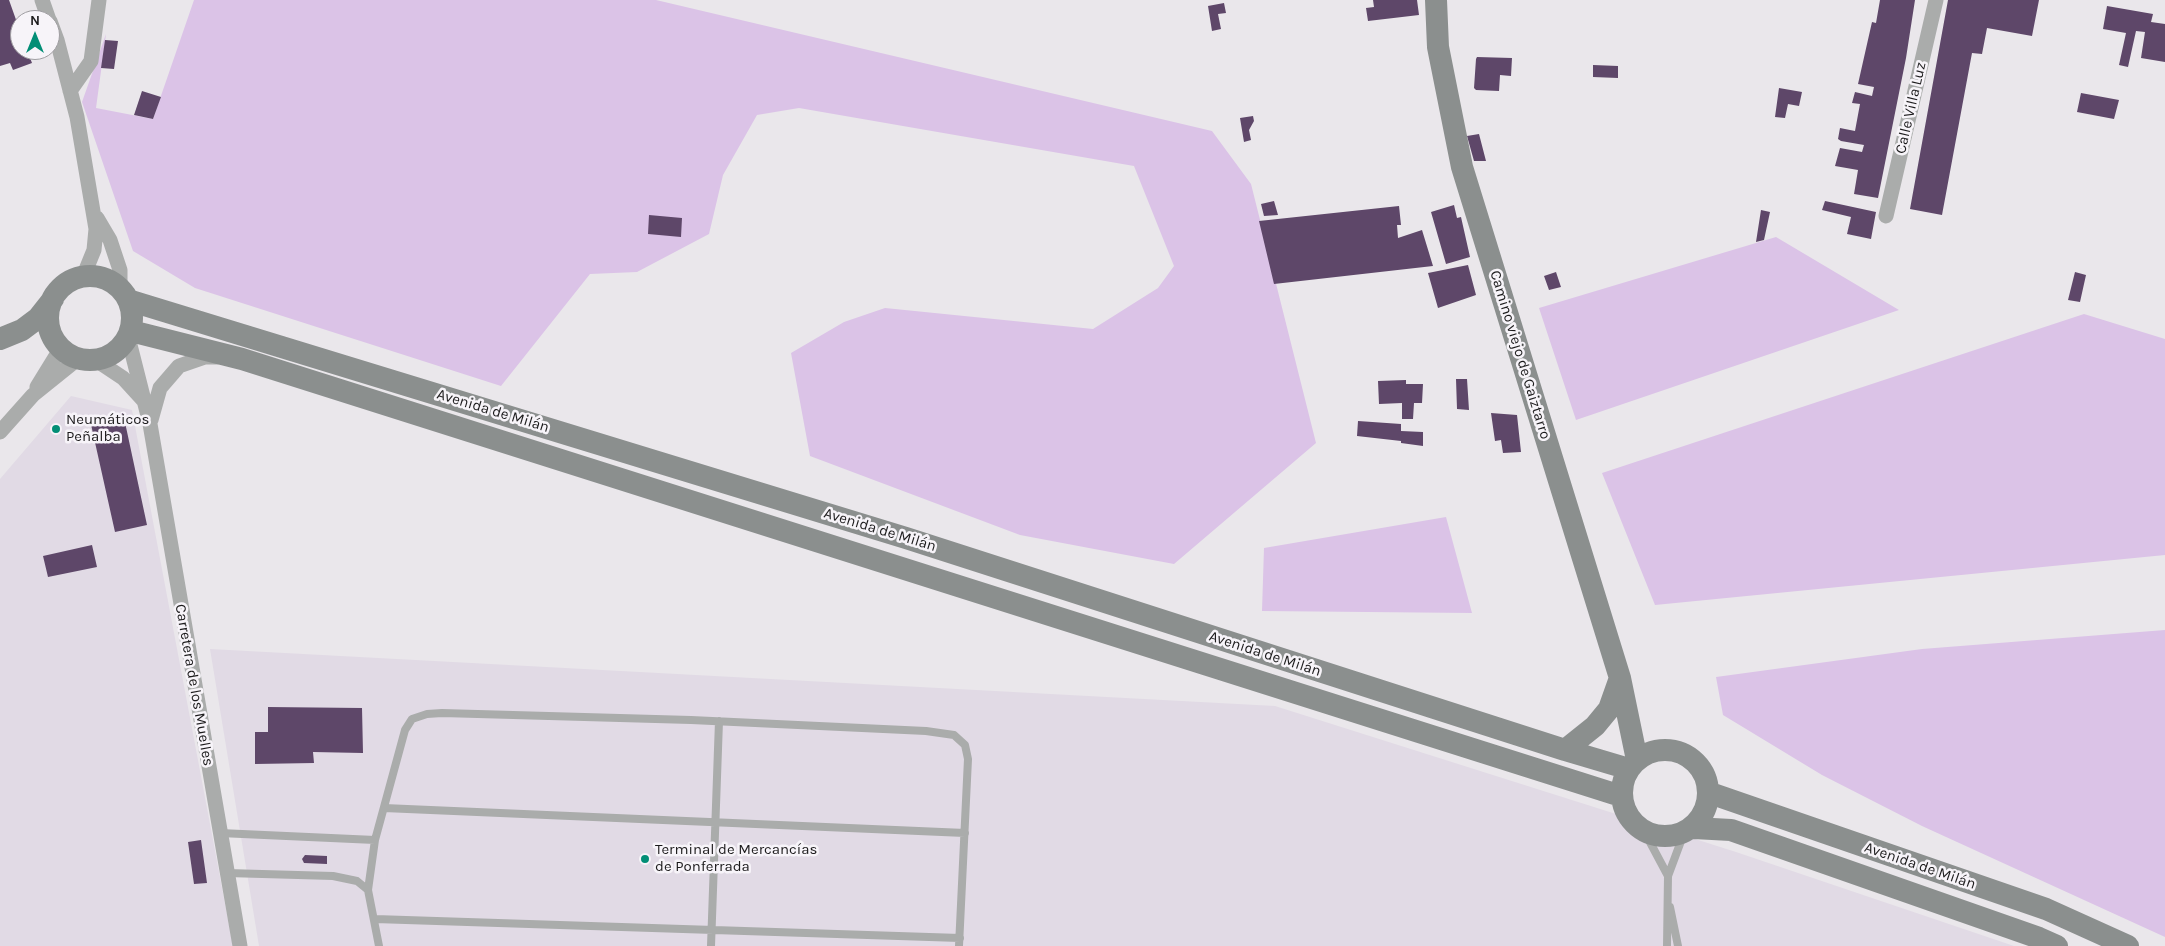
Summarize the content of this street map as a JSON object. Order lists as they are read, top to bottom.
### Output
{
  "streets": {
    "street": [
      "Calle Villa Luz",
      "Camino viejo de Gaiztarro",
      "Avenida de Milán",
      "Carretera de los Muelles"
    ]
  },
  "crossings": [
    ["Camino viejo de Gaiztarro", "Avenida de Milán"],
    ["Avenida de Milán", "Carretera de los Muelles"]
  ],
  "places": ["Neumáticos Peñalba", "Terminal de Mercancías de Ponferrada"],
  "north": "top"
}
